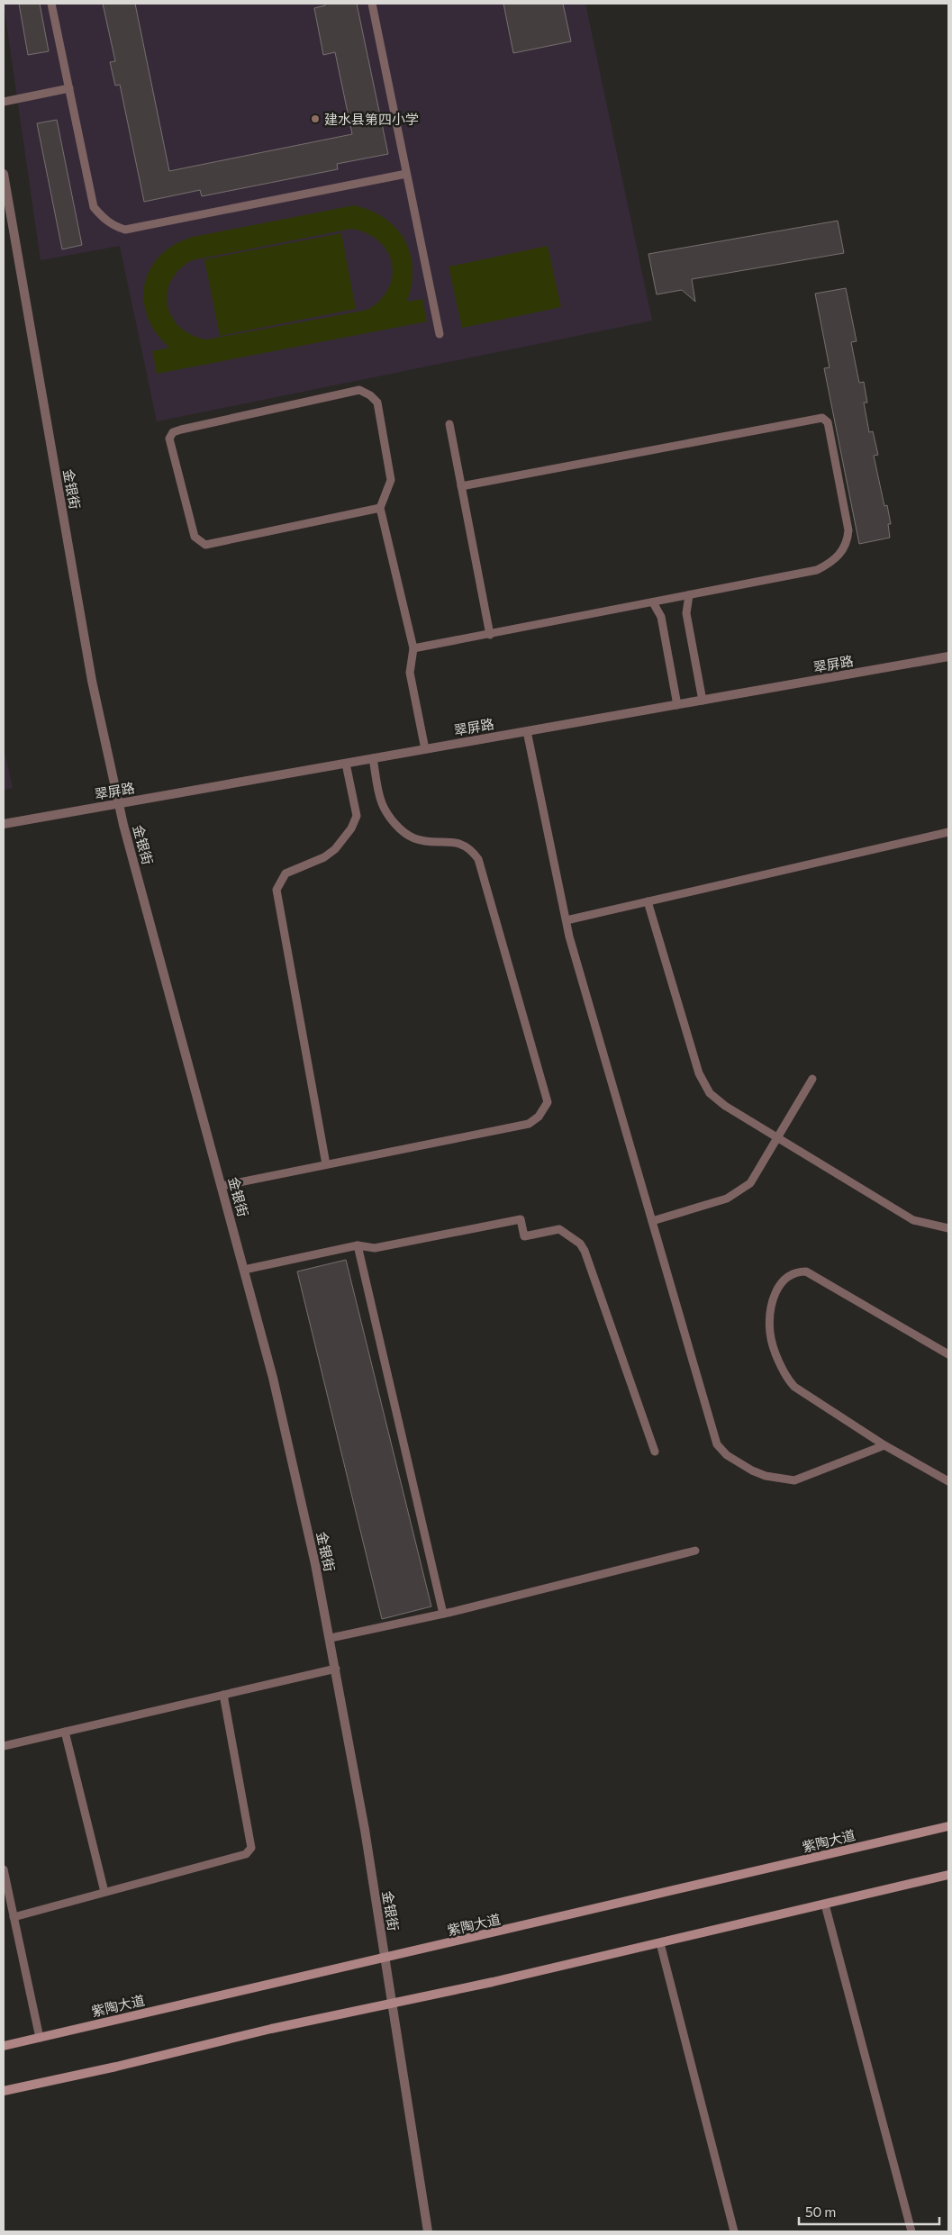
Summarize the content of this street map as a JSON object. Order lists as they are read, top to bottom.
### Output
{
  "streets": {
    "main road": ["紫陶大道"],
    "street": ["金银街", "翠屏路"]
  },
  "crossings": [
    ["金银街", "翠屏路"],
    ["金银街", "紫陶大道"]
  ],
  "places": ["建水县第四小学"],
  "scale_bar": "50 m"
}
